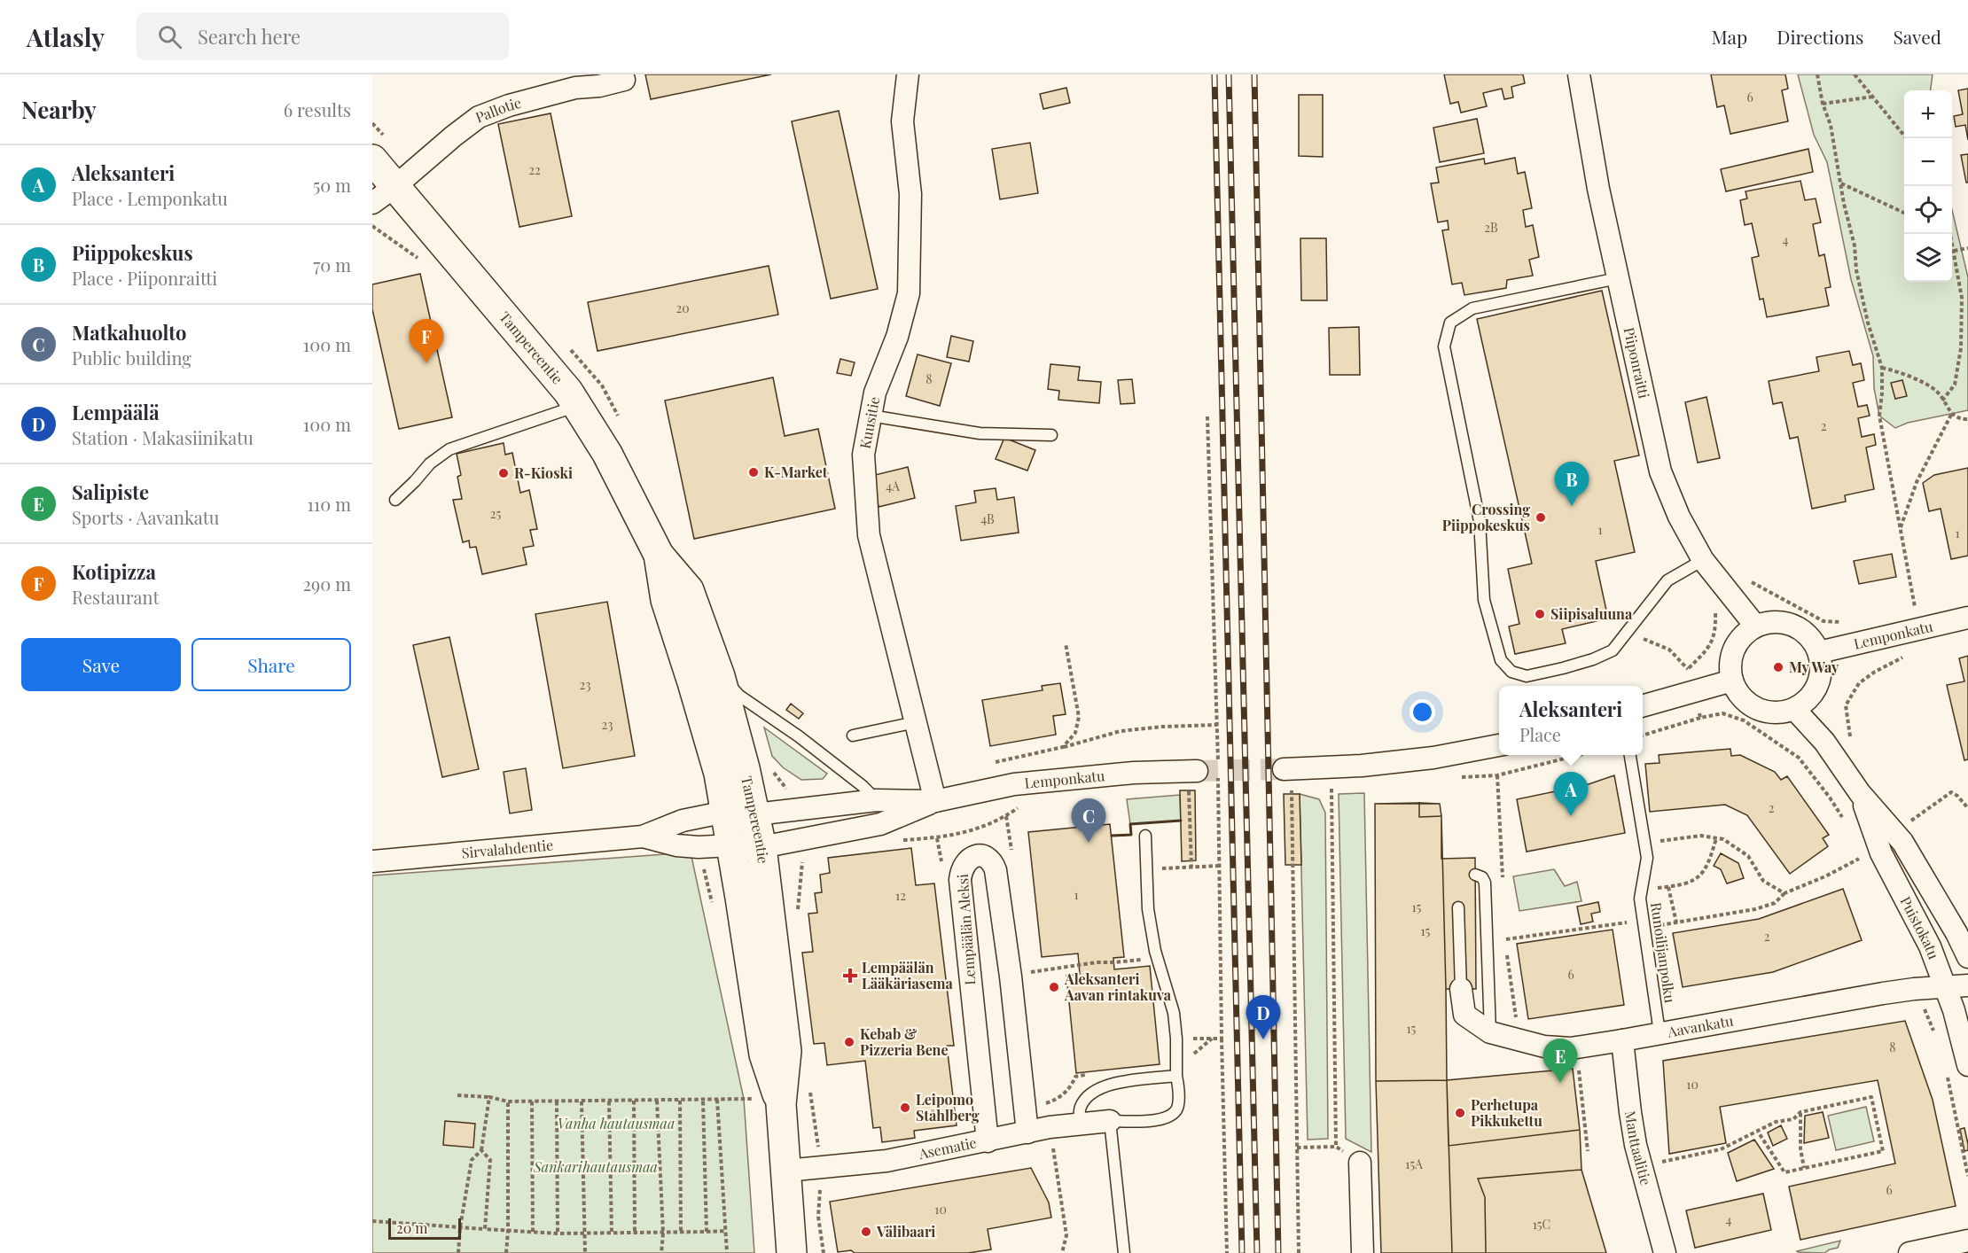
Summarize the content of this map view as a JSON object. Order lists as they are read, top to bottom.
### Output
{
  "streets": {
    "main road": ["Tampereentie"],
    "street": [
      "Pallotie",
      "Piiponraitti",
      "Kuusitie",
      "Lemponkatu",
      "Sirvalahdentie",
      "Puistokatu",
      "Lempäälän Aleksi",
      "Aavankatu",
      "Manttaalitie",
      "Asematie"
    ],
    "lane": ["Runoilijanpolku"]
  },
  "crossings": [
    ["Pallotie", "Tampereentie"],
    ["Tampereentie", "Lemponkatu"],
    ["Tampereentie", "Sirvalahdentie"],
    ["Tampereentie", "Asematie"],
    ["Piiponraitti", "Lemponkatu"],
    ["Piiponraitti", "Puistokatu"],
    ["Kuusitie", "Lemponkatu"],
    ["Lemponkatu", "Sirvalahdentie"],
    ["Lemponkatu", "Puistokatu"],
    ["Puistokatu", "Aavankatu"],
    ["Lempäälän Aleksi", "Asematie"],
    ["Runoilijanpolku", "Aavankatu"],
    ["Aavankatu", "Manttaalitie"]
  ],
  "parks": ["Vanha hautausmaa", "Sankarihautausmaa"],
  "places": {
    "other": [
      "K-Market",
      "R-Kioski",
      "Crossing Piippokeskus",
      "Siipisaluuna",
      "My Way",
      "Aleksanteri Aavan rintakuva",
      "Kebab & Pizzeria Bene",
      "Leipomo Ståhlberg",
      "Perhetupa Pikkukettu",
      "Välibaari"
    ],
    "health": ["Lempäälän Lääkäriasema"]
  },
  "house_numbers": [
    "6",
    "22",
    "2B",
    "4",
    "20",
    "8",
    "2",
    "4A",
    "25",
    "4B",
    "1",
    "1",
    "23",
    "23",
    "2",
    "1",
    "12",
    "15",
    "15",
    "2",
    "6",
    "15",
    "8",
    "10",
    "15A",
    "6",
    "10",
    "4",
    "15C"
  ],
  "scale_bar": "20 m",
  "page": {
    "header": "Atlasly",
    "search": "Search here",
    "nav": ["Map", "Directions", "Saved"],
    "heading": ["Nearby", "6 results"],
    "map_buttons": ["+", "−"],
    "list": [
      {
        "mark": "A",
        "name": "Aleksanteri",
        "note": "Place · Lemponkatu",
        "value": "50 m"
      },
      {
        "mark": "B",
        "name": "Piippokeskus",
        "note": "Place · Piiponraitti",
        "value": "70 m"
      },
      {
        "mark": "C",
        "name": "Matkahuolto",
        "note": "Public building",
        "value": "100 m"
      },
      {
        "mark": "D",
        "name": "Lempäälä",
        "note": "Station · Makasiinikatu",
        "value": "100 m"
      },
      {
        "mark": "E",
        "name": "Salipiste",
        "note": "Sports · Aavankatu",
        "value": "110 m"
      },
      {
        "mark": "F",
        "name": "Kotipizza",
        "note": "Restaurant",
        "value": "290 m"
      }
    ],
    "pins": [
      "F",
      "B",
      "A",
      "C",
      "D",
      "E"
    ],
    "buttons": ["Save", "Share"],
    "popup": ["Aleksanteri", "Place"],
    "scale": "20 m"
  }
}
